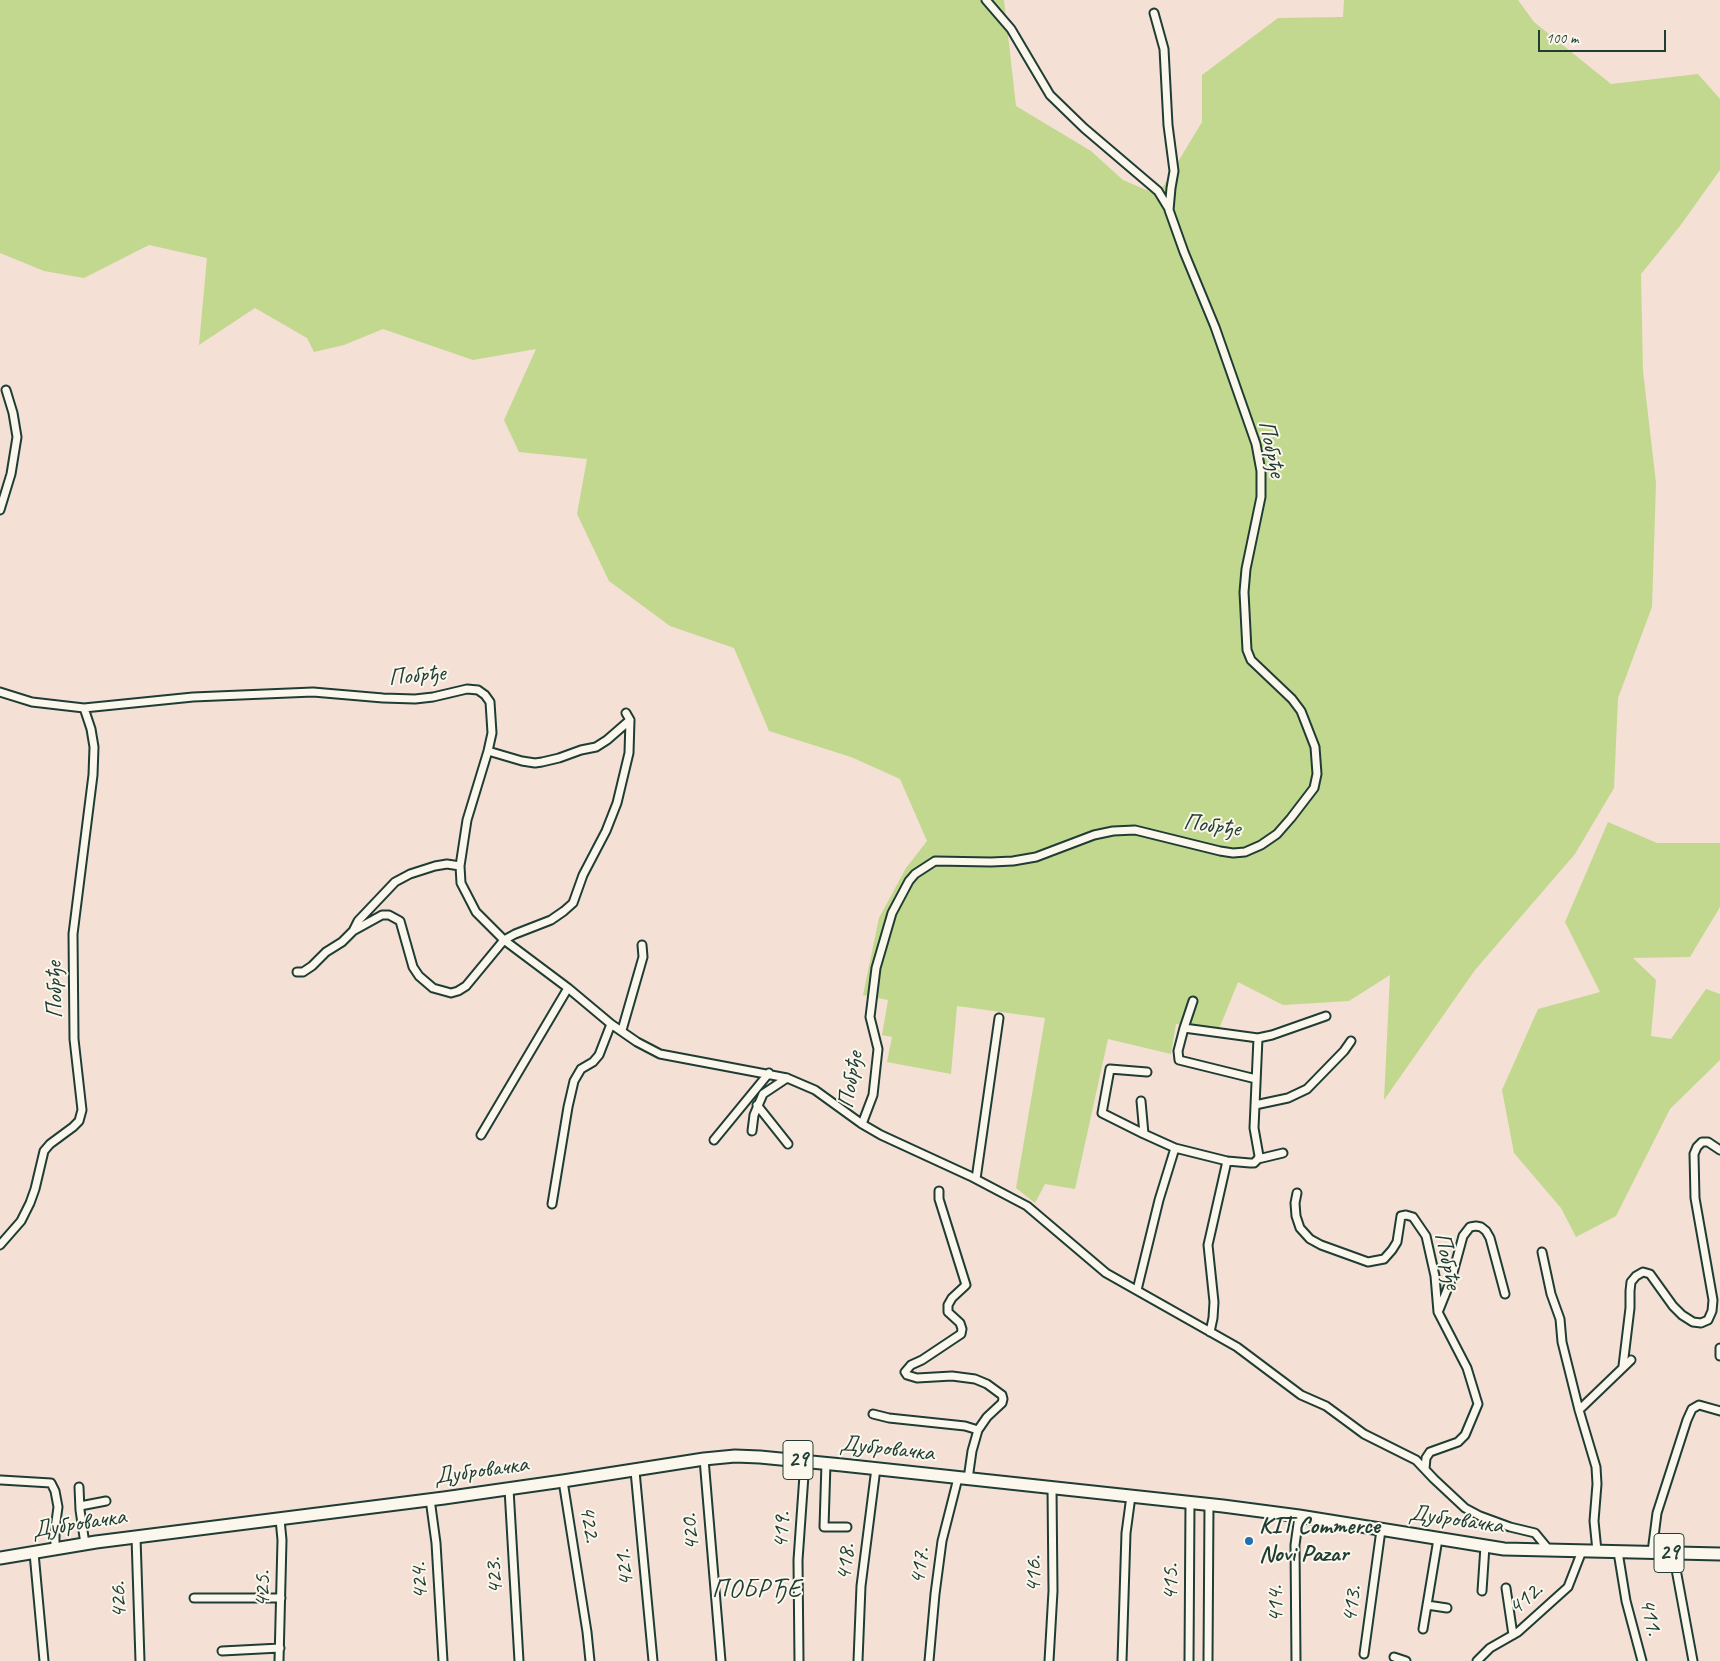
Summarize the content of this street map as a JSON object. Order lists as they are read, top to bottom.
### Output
{
  "streets": {
    "main road": ["Дубровачка", "29"],
    "street": [
      "Побрђе",
      "422.",
      "419.",
      "420.",
      "418.",
      "417.",
      "421.",
      "416.",
      "423.",
      "424.",
      "415.",
      "425.",
      "412.",
      "426.",
      "414.",
      "413.",
      "411."
    ]
  },
  "crossings": [
    ["Побрђе", "Дубровачка"],
    ["Дубровачка", "29"],
    ["Дубровачка", "422."],
    ["Дубровачка", "419."],
    ["Дубровачка", "420."],
    ["Дубровачка", "418."],
    ["Дубровачка", "417."],
    ["Дубровачка", "421."],
    ["Дубровачка", "416."],
    ["Дубровачка", "423."],
    ["Дубровачка", "424."],
    ["Дубровачка", "415."],
    ["Дубровачка", "425."],
    ["Дубровачка", "412."],
    ["Дубровачка", "426."],
    ["Дубровачка", "414."],
    ["Дубровачка", "413."],
    ["29", "411."]
  ],
  "districts": ["ПОБРЂЕ"],
  "places": ["KIT Commerce Novi Pazar"],
  "scale_bar": "100 m"
}
